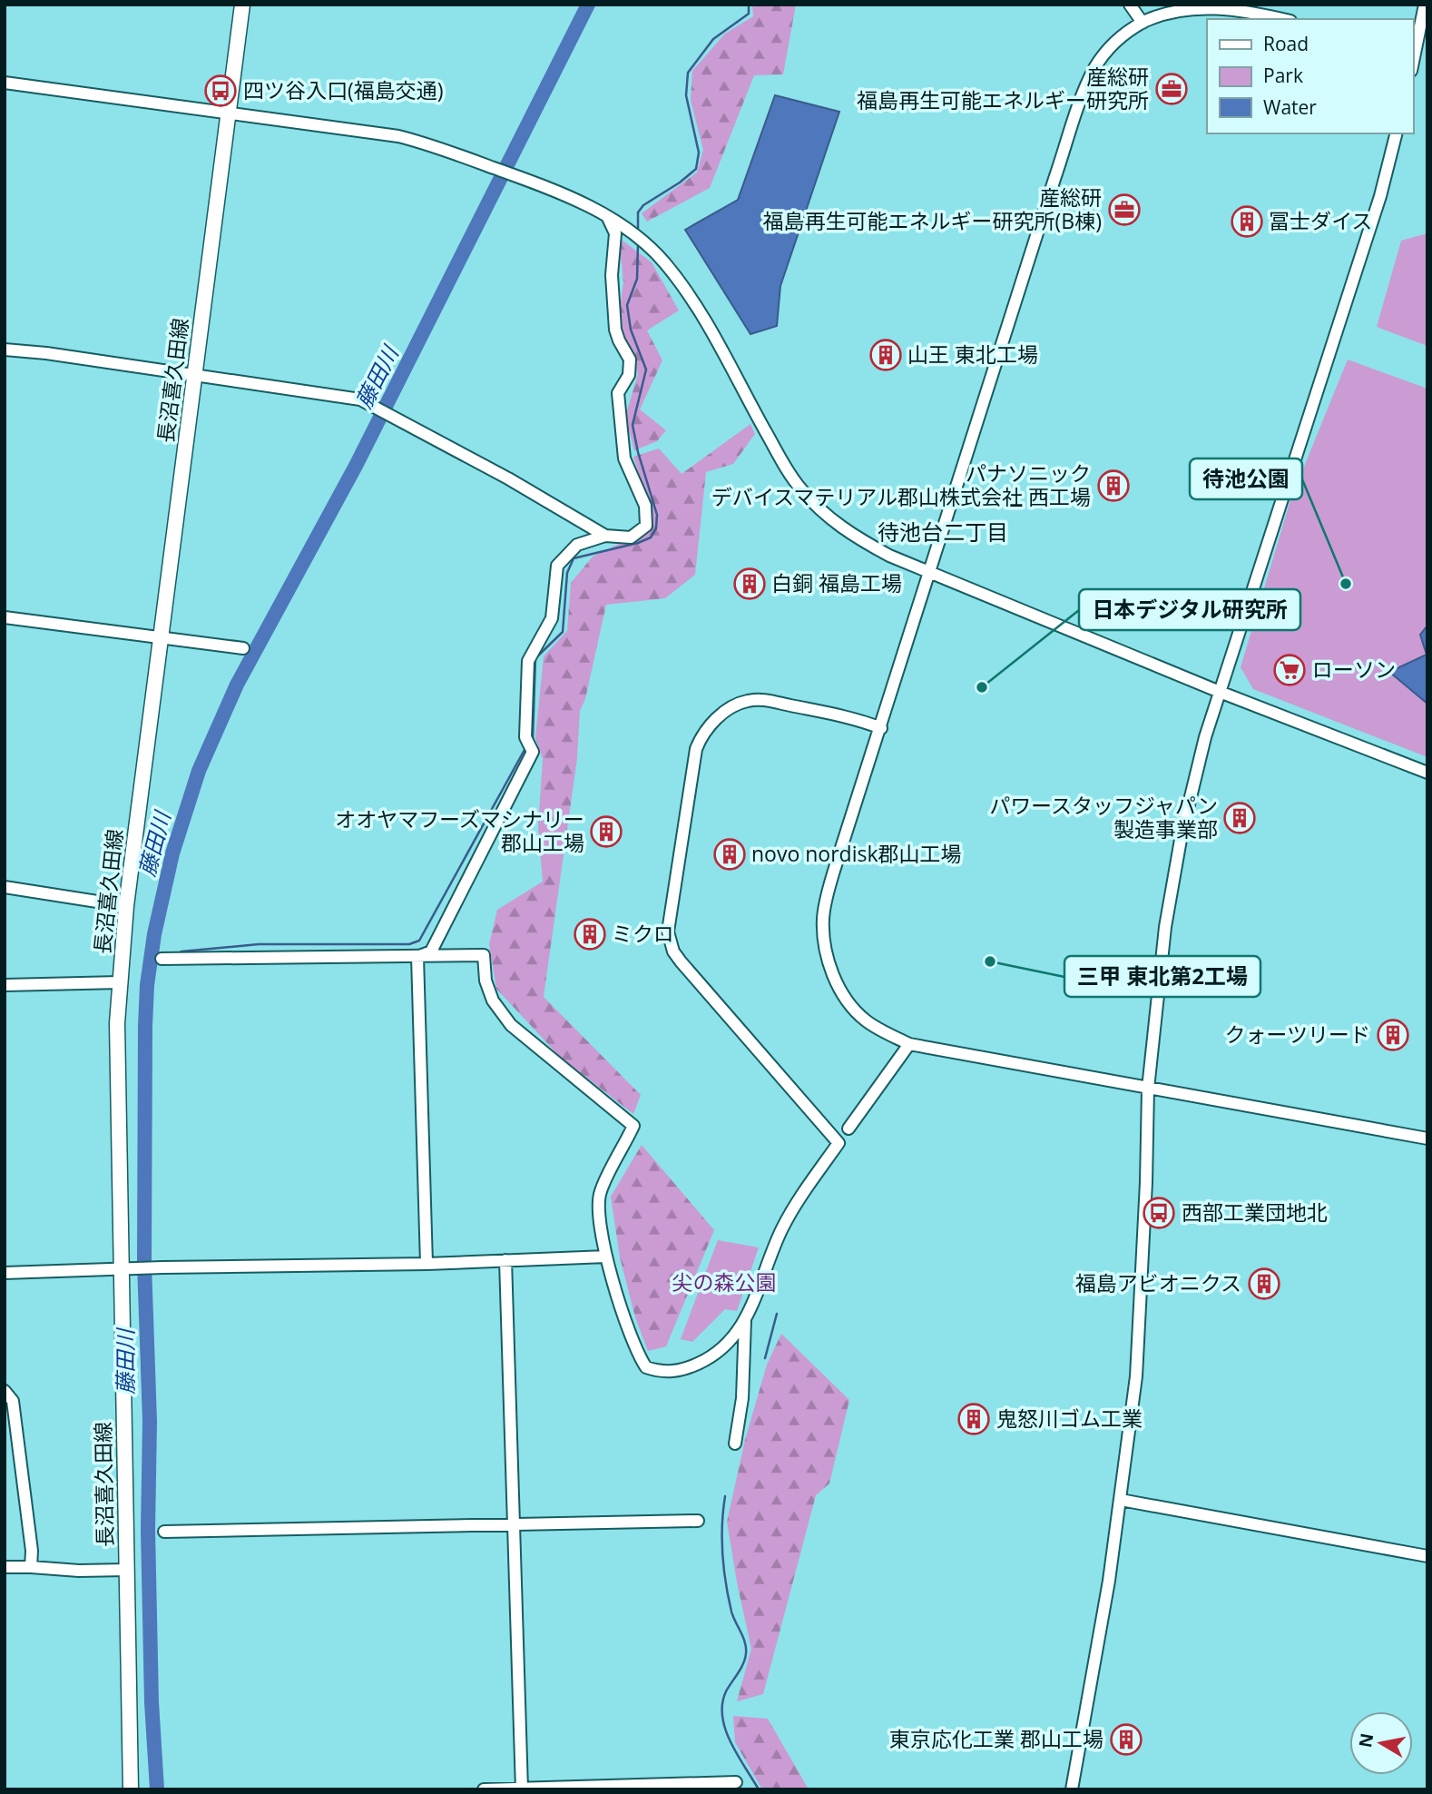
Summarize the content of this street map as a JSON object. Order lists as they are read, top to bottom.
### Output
{
  "streets": {
    "main road": ["長沼喜久田線"]
  },
  "districts": ["待池台二丁目"],
  "water": ["藤田川"],
  "parks": ["尖の森公園"],
  "places": {
    "office": ["産総研 福島再生可能エネルギー研究所", "産総研 福島再生可能エネルギー研究所(B棟)"],
    "bus stop": ["四ツ谷入口(福島交通)", "西部工業団地北"],
    "building": [
      "冨士ダイス",
      "山王 東北工場",
      "パナソニック デバイスマテリアル郡山株式会社 西工場",
      "白銅 福島工場",
      "パワースタッフジャパン 製造事業部",
      "オオヤマフーズマシナリー 郡山工場",
      "novo nordisk郡山工場",
      "ミクロ",
      "クォーツリード",
      "福島アビオニクス",
      "鬼怒川ゴム工業",
      "東京応化工業 郡山工場"
    ],
    "other": ["待池公園", "日本デジタル研究所", "三甲 東北第2工場"],
    "supermarket": ["ローソン"]
  },
  "legend": ["Road", "Park", "Water"],
  "north": "left"
}
